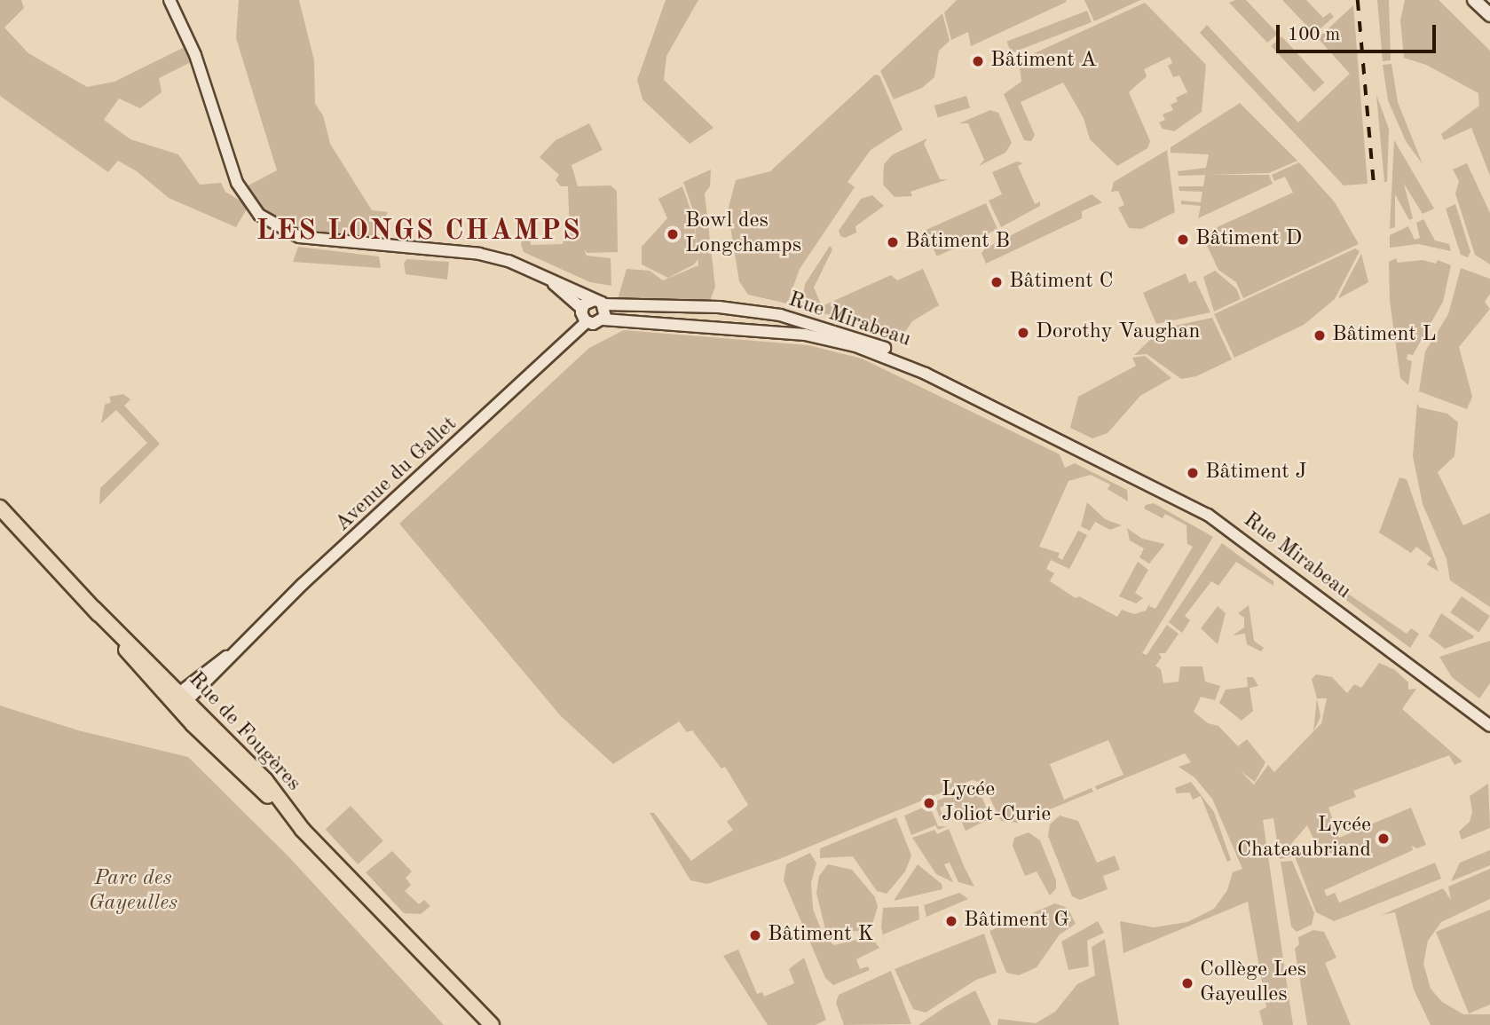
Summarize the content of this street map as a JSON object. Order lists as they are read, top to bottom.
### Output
{
  "streets": {
    "main road": ["Rue de Fougères"],
    "street": ["Rue Mirabeau", "Avenue du Gallet"]
  },
  "crossings": [
    ["Rue Mirabeau", "Avenue du Gallet"],
    ["Avenue du Gallet", "Rue de Fougères"]
  ],
  "districts": ["LES LONGS CHAMPS"],
  "parks": ["Parc des Gayeulles"],
  "places": [
    "Bâtiment A",
    "Bowl des Longchamps",
    "Bâtiment D",
    "Bâtiment B",
    "Bâtiment C",
    "Dorothy Vaughan",
    "Bâtiment L",
    "Bâtiment J",
    "Lycée Joliot-Curie",
    "Lycée Chateaubriand",
    "Bâtiment G",
    "Bâtiment K",
    "Collège Les Gayeulles"
  ],
  "scale_bar": "100 m"
}
